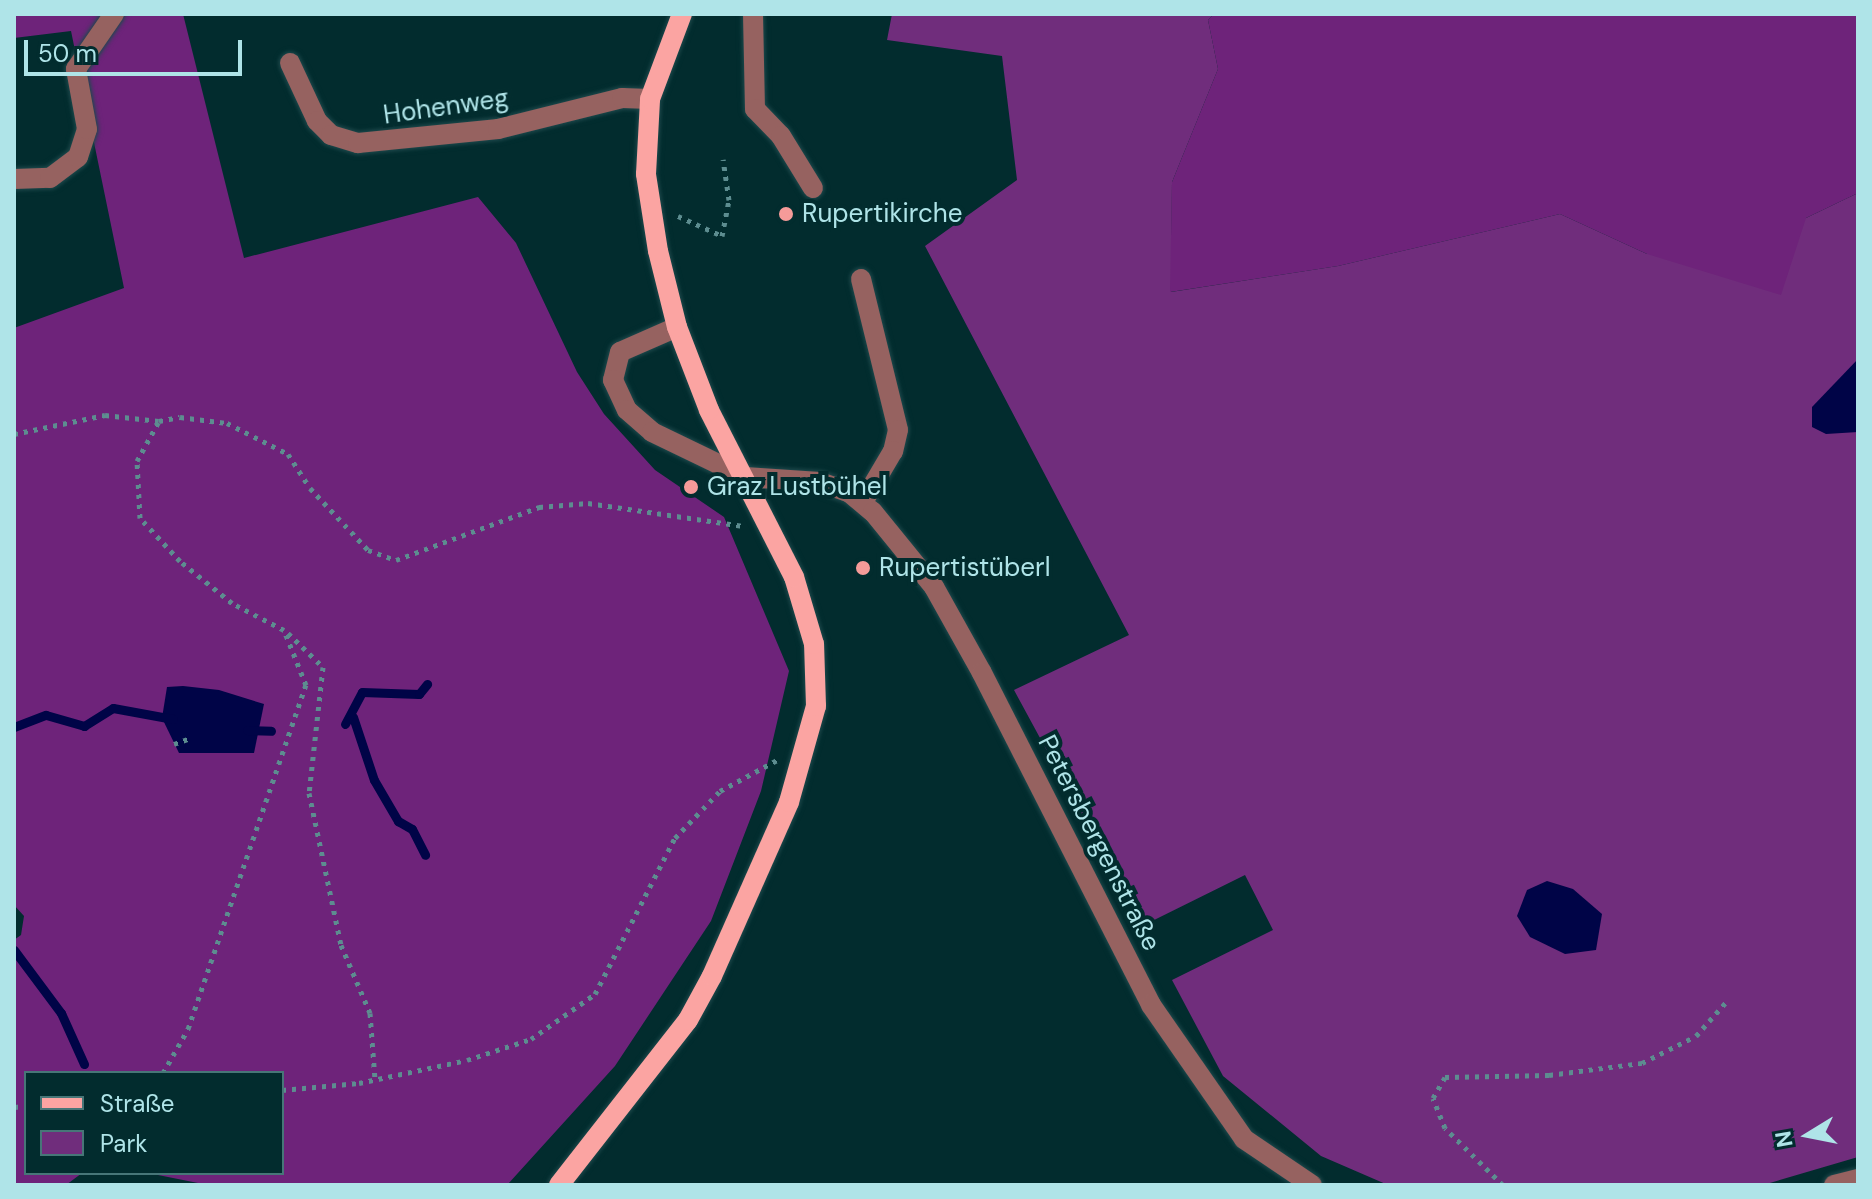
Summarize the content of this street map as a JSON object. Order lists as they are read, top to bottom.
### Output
{
  "streets": {
    "street": ["Hohenweg", "Petersbergenstraße"]
  },
  "places": ["Rupertikirche", "Graz Lustbühel", "Rupertistüberl"],
  "legend": ["Straße", "Park"],
  "scale_bar": "50 m",
  "north": "left"
}
